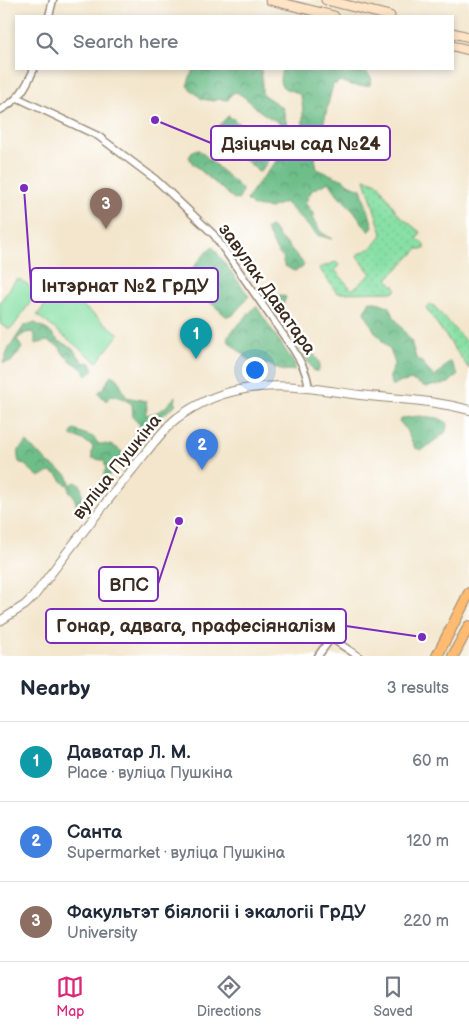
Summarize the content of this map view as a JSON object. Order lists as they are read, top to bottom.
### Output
{
  "streets": {
    "street": ["завулак Даватара", "вуліца Пушкіна"]
  },
  "crossings": [
    ["завулак Даватара", "вуліца Пушкіна"]
  ],
  "places": [
    "Дзіцячы сад №24",
    "Інтэрнат №2 ГрДУ",
    "ВПС",
    "Гонар, адвага, прафесіяналізм"
  ],
  "page": {
    "search": "Search here",
    "pins": ["3", "1", "2"],
    "heading": ["Nearby", "3 results"],
    "list": [
      {
        "mark": "1",
        "name": "Даватар Л. М.",
        "note": "Place · вуліца Пушкіна",
        "value": "60 m"
      },
      {
        "mark": "2",
        "name": "Санта",
        "note": "Supermarket · вуліца Пушкіна",
        "value": "120 m"
      },
      {
        "mark": "3",
        "name": "Факультэт біялогіі і экалогіі ГрДУ",
        "note": "University",
        "value": "220 m"
      }
    ],
    "nav": ["Map", "Directions", "Saved"]
  }
}
